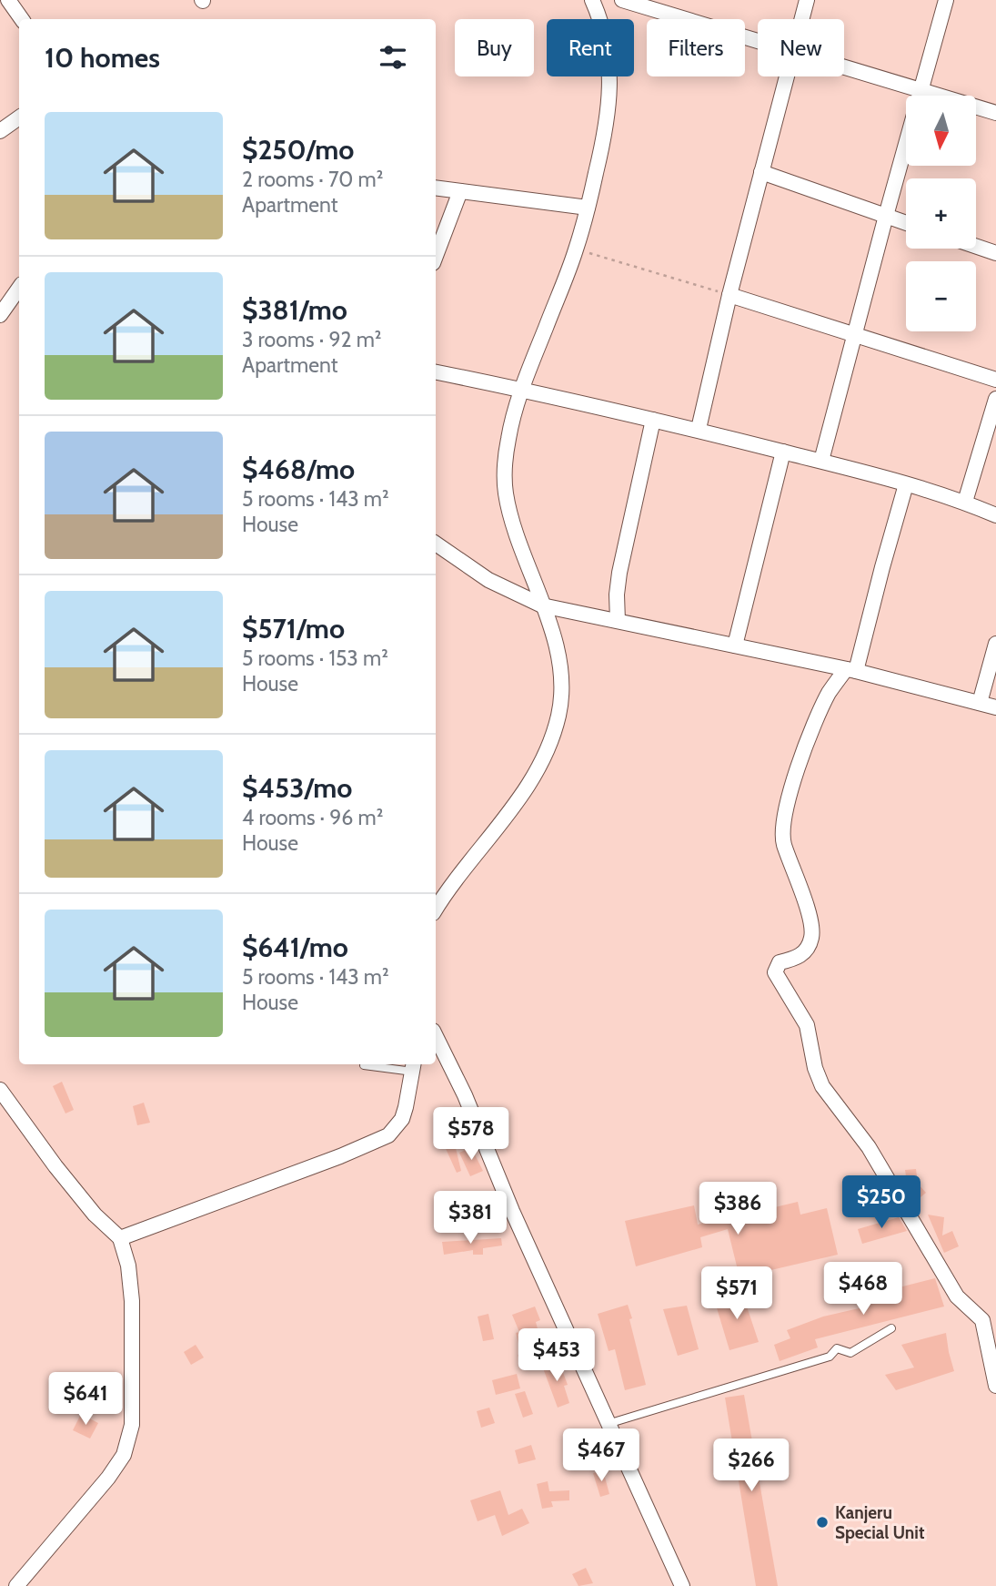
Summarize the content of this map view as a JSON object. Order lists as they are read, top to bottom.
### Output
{
  "places": ["Kanjeru Special Unit"],
  "north": "bottom",
  "page": {
    "chip": [
      "Buy",
      "Rent",
      "Filters",
      "New"
    ],
    "heading": "10 homes",
    "map_buttons": ["+", "−"],
    "list": [
      {
        "name": "$250/mo",
        "note": "2 rooms · 70 m² · Apartment"
      },
      {
        "name": "$381/mo",
        "note": "3 rooms · 92 m² · Apartment"
      },
      {
        "name": "$468/mo",
        "note": "5 rooms · 143 m² · House"
      },
      {
        "name": "$571/mo",
        "note": "5 rooms · 153 m² · House"
      },
      {
        "name": "$453/mo",
        "note": "4 rooms · 96 m² · House"
      },
      {
        "name": "$641/mo",
        "note": "5 rooms · 143 m² · House"
      }
    ],
    "price": [
      "$578",
      "$250",
      "$386",
      "$381",
      "$468",
      "$571",
      "$453",
      "$641",
      "$467",
      "$266"
    ]
  }
}
